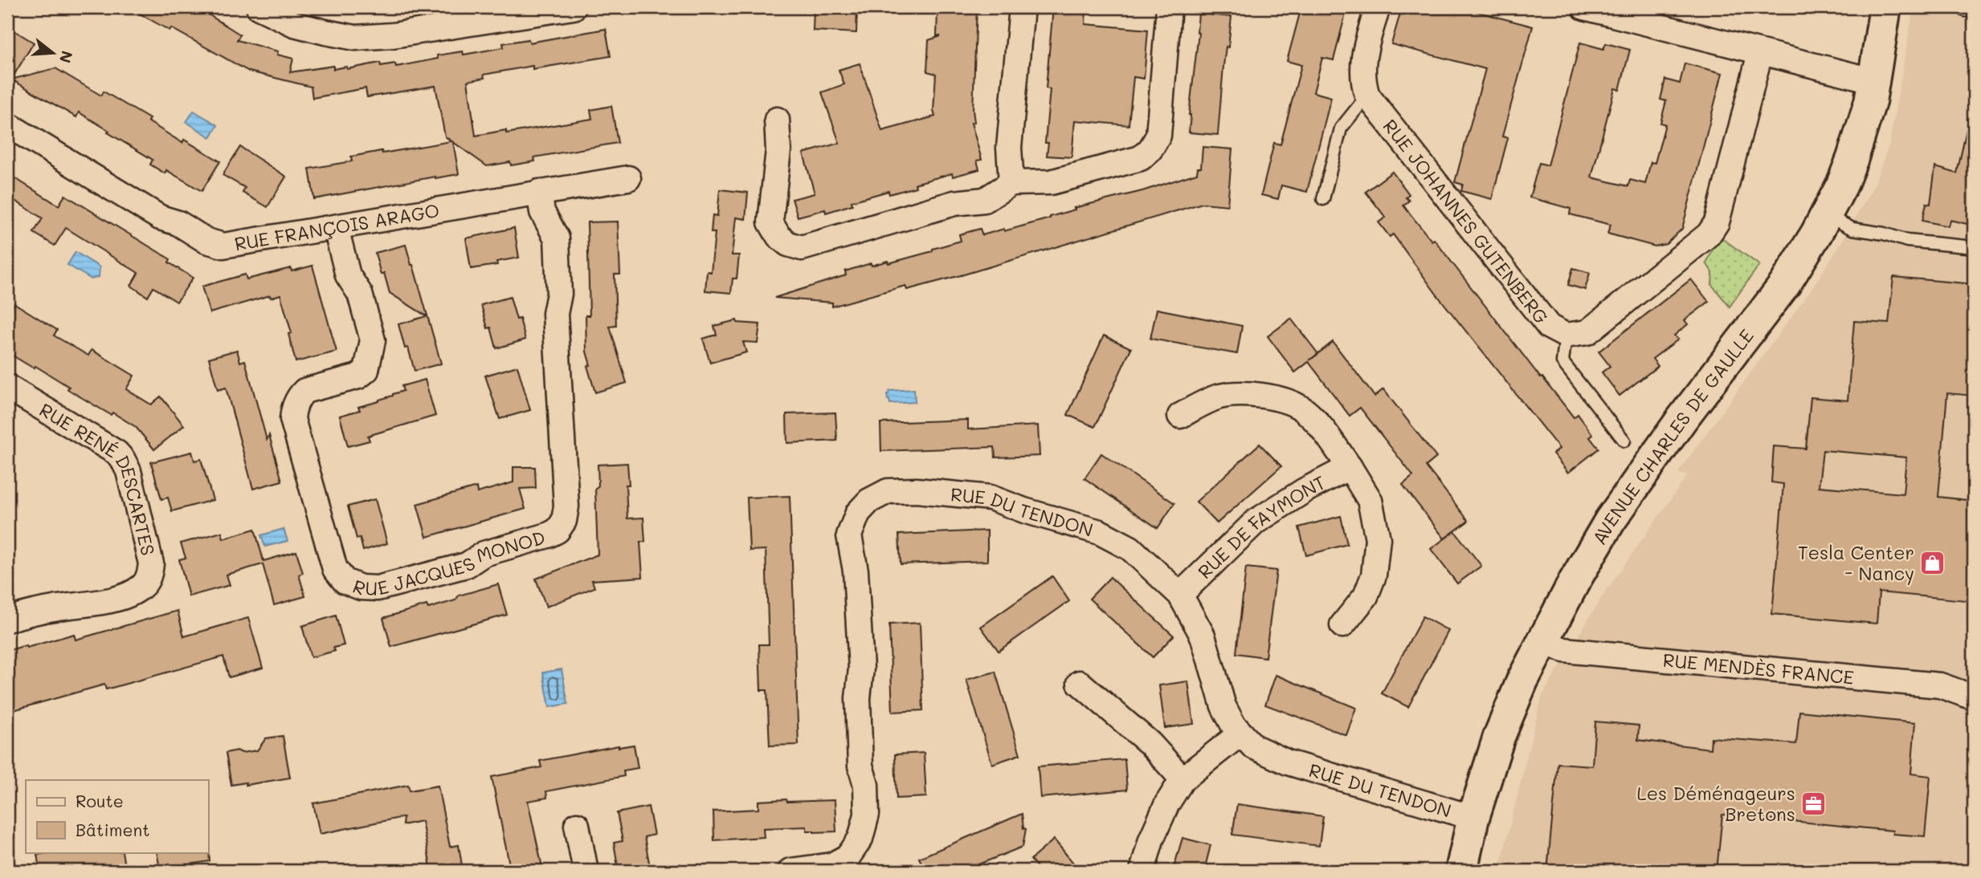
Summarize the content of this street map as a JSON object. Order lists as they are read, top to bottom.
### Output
{
  "streets": {
    "main road": ["AVENUE CHARLES DE GAULLE"],
    "street": [
      "RUE JOHANNES GUTENBERG",
      "RUE FRANÇOIS ARAGO",
      "RUE RENÉ DESCARTES",
      "RUE DU TENDON",
      "RUE DE FAYMONT",
      "RUE JACQUES MONOD",
      "RUE MENDÈS FRANCE"
    ]
  },
  "crossings": [
    ["RUE FRANÇOIS ARAGO", "RUE JACQUES MONOD"],
    ["AVENUE CHARLES DE GAULLE", "RUE DU TENDON"],
    ["AVENUE CHARLES DE GAULLE", "RUE MENDÈS FRANCE"],
    ["RUE DU TENDON", "RUE DE FAYMONT"]
  ],
  "places": {
    "shop": ["Tesla Center - Nancy"],
    "office": ["Les Déménageurs Bretons"]
  },
  "legend": ["Route", "Bâtiment"],
  "north": "right"
}
